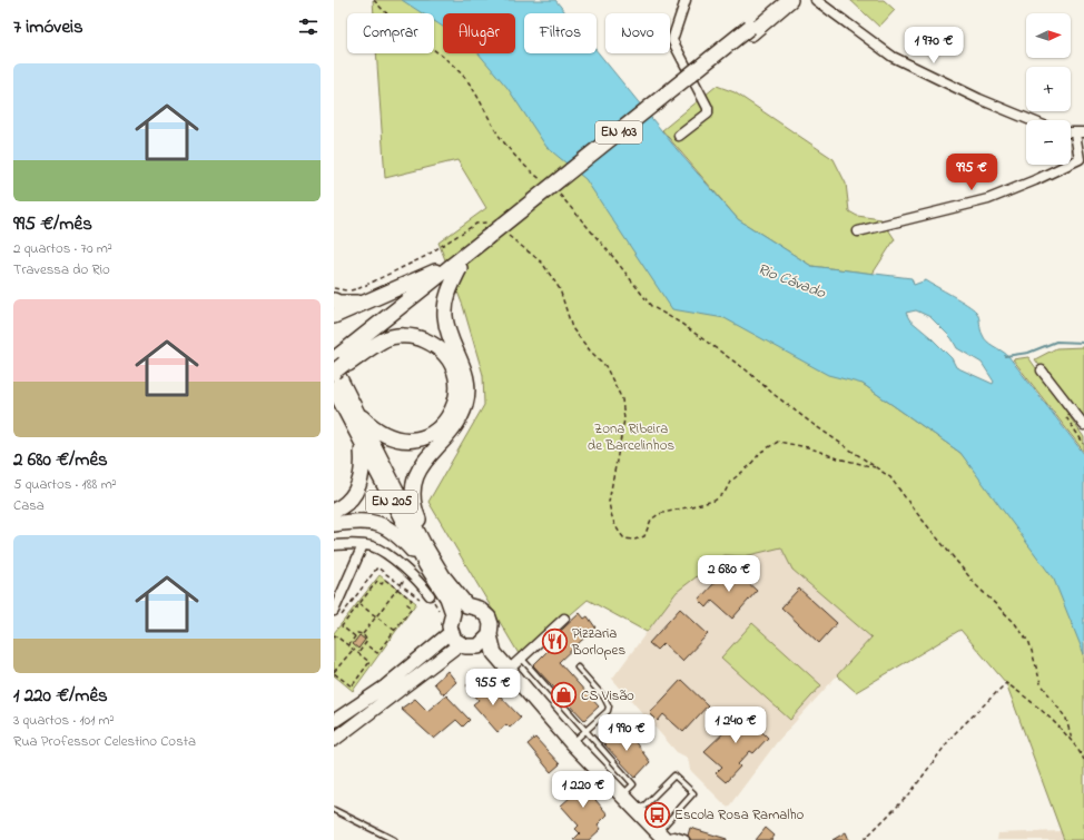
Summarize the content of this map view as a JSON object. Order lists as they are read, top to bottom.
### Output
{
  "streets": {
    "main road": ["EN 103", "EN 205"]
  },
  "crossings": [
    ["EN 103", "EN 205"]
  ],
  "water": ["Rio Cávado"],
  "parks": ["Zona Ribeira de Barcelinhos"],
  "places": {
    "restaurant": ["Pizzaria Borlopes"],
    "shop": ["CS Visão"],
    "bus stop": ["Escola Rosa Ramalho"]
  },
  "north": "right",
  "page": {
    "heading": "7 imóveis",
    "map_buttons": ["+", "−"],
    "chip": [
      "Comprar",
      "Alugar",
      "Filtros",
      "Novo"
    ],
    "price": [
      "1 970 €",
      "995 €",
      "2 680 €",
      "955 €",
      "1 240 €",
      "1 990 €",
      "1 220 €"
    ],
    "list": [
      {
        "name": "995 €/mês",
        "note": "2 quartos · 70 m² · Travessa do Rio"
      },
      {
        "name": "2 680 €/mês",
        "note": "5 quartos · 188 m² · Casa"
      },
      {
        "name": "1 220 €/mês",
        "note": "3 quartos · 101 m² · Rua Professor Celestino Costa"
      }
    ]
  }
}
